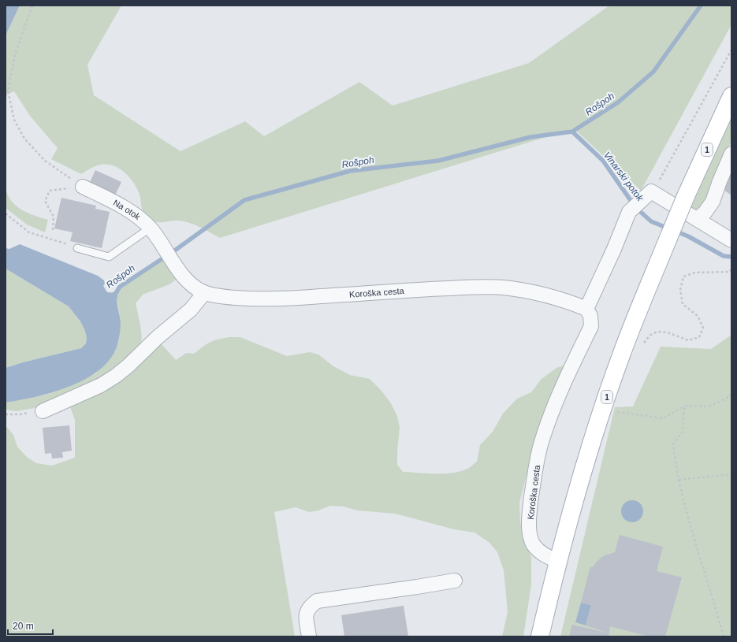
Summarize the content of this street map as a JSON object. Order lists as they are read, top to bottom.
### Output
{
  "streets": {
    "main road": ["1"],
    "street": ["Na otok", "Koroška cesta"]
  },
  "crossings": [
    ["1", "Koroška cesta"],
    ["Na otok", "Koroška cesta"]
  ],
  "water": ["Rošpoh", "Vinarski potok"],
  "scale_bar": "20 m"
}
